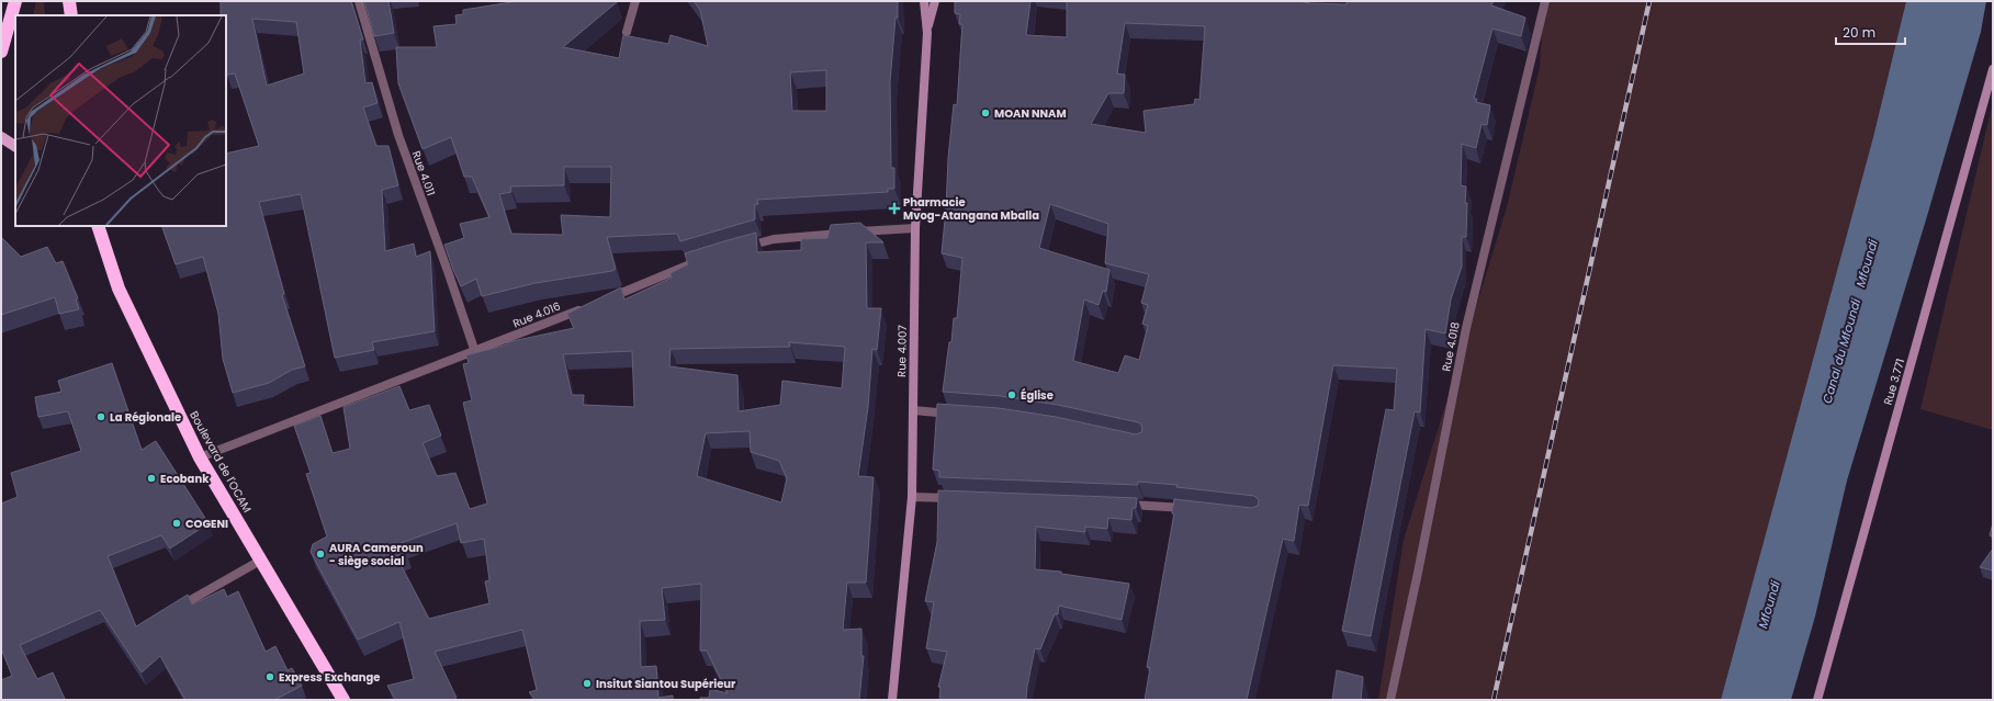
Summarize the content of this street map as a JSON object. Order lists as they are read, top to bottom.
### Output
{
  "streets": {
    "highway": ["Boulevard de l'OCAM"],
    "main road": ["Rue 4.007", "Rue 3.771"],
    "street": ["Rue 4.011", "Rue 4.016", "Rue 4.018"]
  },
  "crossings": [
    ["Rue 4.011", "Rue 4.016"],
    ["Rue 4.016", "Boulevard de l'OCAM"]
  ],
  "water": ["Mfoundi", "Canal du Mfoundi"],
  "places": {
    "other": [
      "MOAN NNAM",
      "Église",
      "La Régionale",
      "Ecobank",
      "COGENI",
      "AURA Cameroun - siège social",
      "Express Exchange",
      "Insitut Siantou Supérieur"
    ],
    "health": ["Pharmacie Mvog-Atangana Mballa"]
  },
  "scale_bar": "20 m"
}
